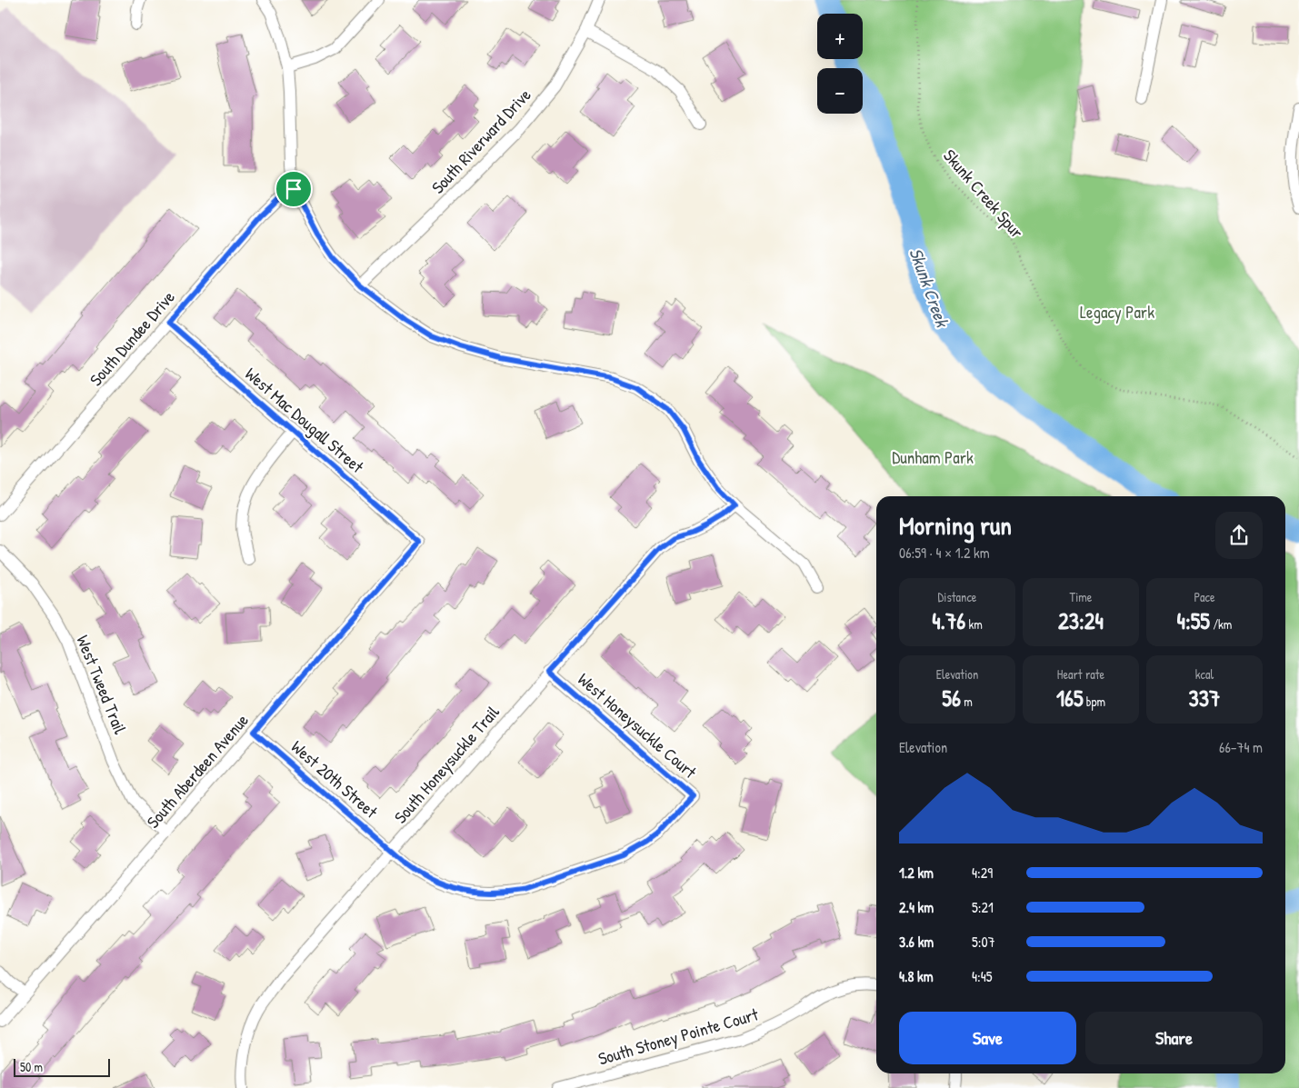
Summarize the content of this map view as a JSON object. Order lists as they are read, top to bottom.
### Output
{
  "streets": {
    "street": [
      "South Riverward Drive",
      "South Dundee Drive",
      "West Mac Dougall Street",
      "West Tweed Trail",
      "West Honeysuckle Court",
      "South Honeysuckle Trail",
      "South Aberdeen Avenue",
      "West 20th Street",
      "South Stoney Pointe Court"
    ],
    "path": ["Skunk Creek Spur"]
  },
  "crossings": [
    ["South Dundee Drive", "West Mac Dougall Street"],
    ["West Mac Dougall Street", "South Aberdeen Avenue"],
    ["West Tweed Trail", "South Aberdeen Avenue"],
    ["West Honeysuckle Court", "South Honeysuckle Trail"],
    ["West Honeysuckle Court", "West 20th Street"],
    ["South Honeysuckle Trail", "West 20th Street"],
    ["South Aberdeen Avenue", "West 20th Street"]
  ],
  "water": ["Skunk Creek"],
  "parks": ["Legacy Park", "Dunham Park"],
  "scale_bar": "50 m",
  "page": {
    "map_buttons": ["+", "−"],
    "heading": ["Morning run", "06:59 · 4 × 1.2 km"],
    "stats": [
      ["Distance", "4.76 km"],
      ["Time", "23:24"],
      ["Pace", "4:55 /km"],
      ["Elevation", "56 m"],
      ["Heart rate", "165 bpm"],
      ["kcal", "337"]
    ],
    "chart": ["Elevation", "66–74 m"],
    "list": [
      {
        "name": "1.2 km",
        "note": "4:29"
      },
      {
        "name": "2.4 km",
        "note": "5:21"
      },
      {
        "name": "3.6 km",
        "note": "5:07"
      },
      {
        "name": "4.8 km",
        "note": "4:45"
      }
    ],
    "buttons": ["Save", "Share"],
    "scale": "50 m"
  }
}
